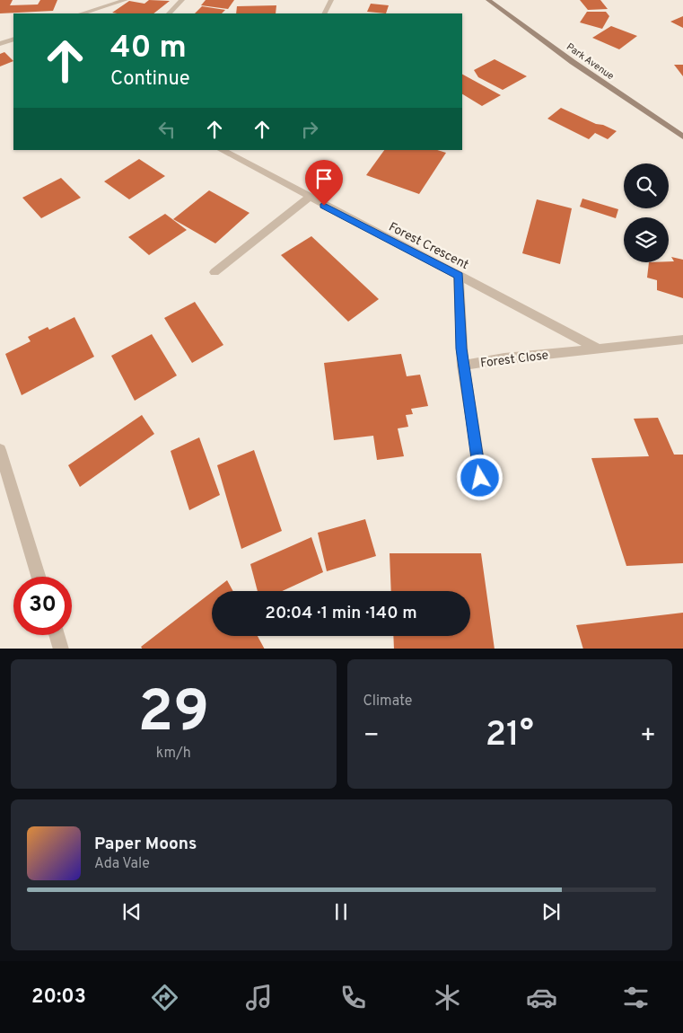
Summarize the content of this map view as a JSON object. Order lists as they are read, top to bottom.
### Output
{
  "streets": {
    "street": ["Park Avenue", "Forest Crescent", "Forest Close"]
  },
  "crossings": [
    ["Forest Crescent", "Forest Close"]
  ],
  "page": {
    "turn": ["40 m", "Continue"],
    "limit": "30",
    "trip": "20:04 · 1 min · 140 m",
    "tile": [
      ["29", "km/h"],
      "Climate"
    ],
    "heat": ["−", "21°", "+"],
    "song": ["Paper Moons", "Ada Vale"],
    "tabs": "20:03"
  }
}
